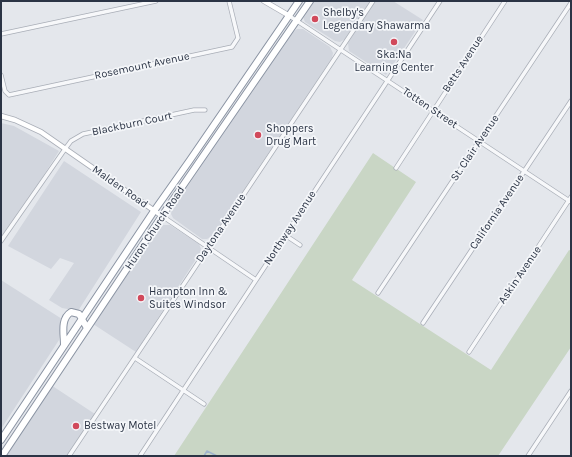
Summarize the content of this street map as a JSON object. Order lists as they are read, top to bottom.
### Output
{
  "streets": {
    "highway": ["Huron Church Road"],
    "main road": ["Malden Road"],
    "street": [
      "Betts Avenue",
      "Rosemount Avenue",
      "Totten Street",
      "Blackburn Court",
      "St. Clair Avenue",
      "California Avenue",
      "Daytona Avenue",
      "Northway Avenue",
      "Askin Avenue"
    ]
  },
  "crossings": [
    ["Betts Avenue", "Totten Street"],
    ["Totten Street", "St. Clair Avenue"],
    ["Totten Street", "California Avenue"],
    ["Totten Street", "Huron Church Road"],
    ["Totten Street", "Daytona Avenue"],
    ["Totten Street", "Northway Avenue"],
    ["Totten Street", "Askin Avenue"],
    ["Blackburn Court", "Malden Road"],
    ["Malden Road", "Huron Church Road"],
    ["Malden Road", "Daytona Avenue"],
    ["Malden Road", "Northway Avenue"]
  ],
  "places": [
    "Shelby's Legendary Shawarma",
    "Ska:Na Learning Center",
    "Shoppers Drug Mart",
    "Hampton Inn & Suites Windsor",
    "Bestway Motel"
  ]
}
